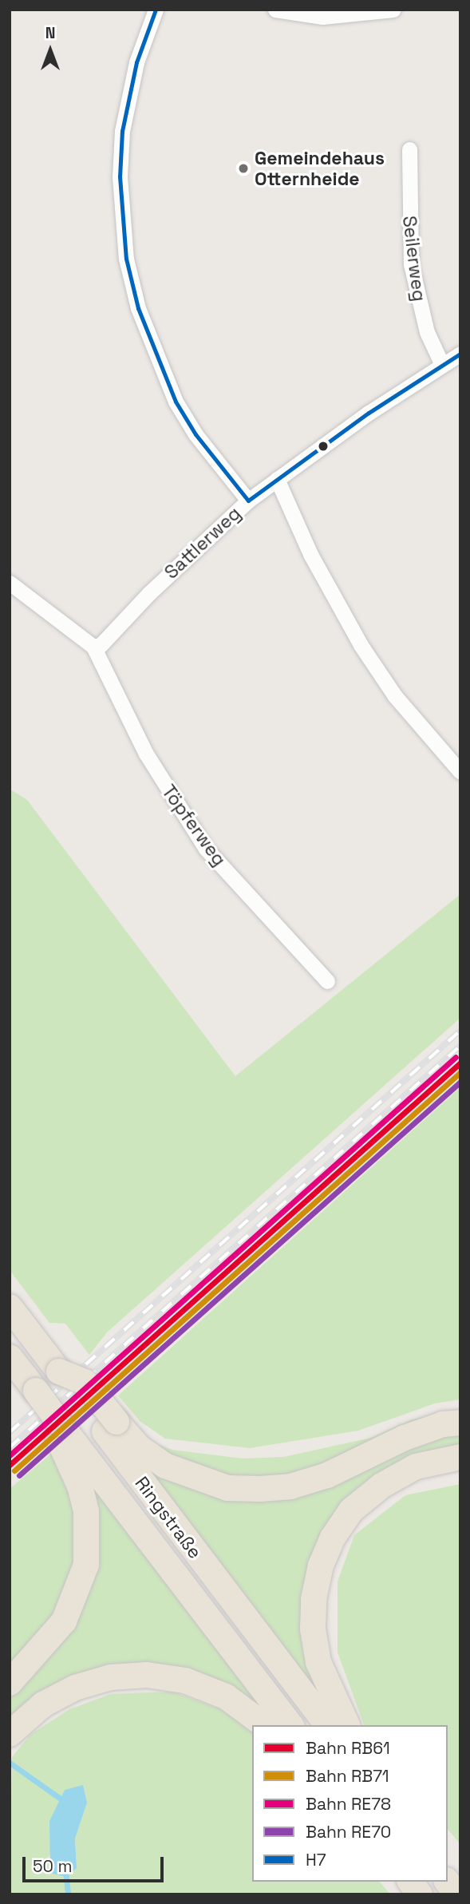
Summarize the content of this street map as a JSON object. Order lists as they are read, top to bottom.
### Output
{
  "streets": {
    "highway": ["Ringstraße"],
    "street": ["Seilerweg", "Sattlerweg", "Töpferweg"]
  },
  "crossings": [
    ["Seilerweg", "Sattlerweg"],
    ["Sattlerweg", "Töpferweg"]
  ],
  "places": ["Gemeindehaus Otternheide"],
  "lines": [
    "transit line H7",
    "rail line RE78",
    "rail line RB61",
    "rail line RB71",
    "rail line RE70"
  ],
  "legend": [
    "Bahn RB61",
    "Bahn RB71",
    "Bahn RE78",
    "Bahn RE70",
    "H7"
  ],
  "scale_bar": "50 m",
  "north": "top"
}
